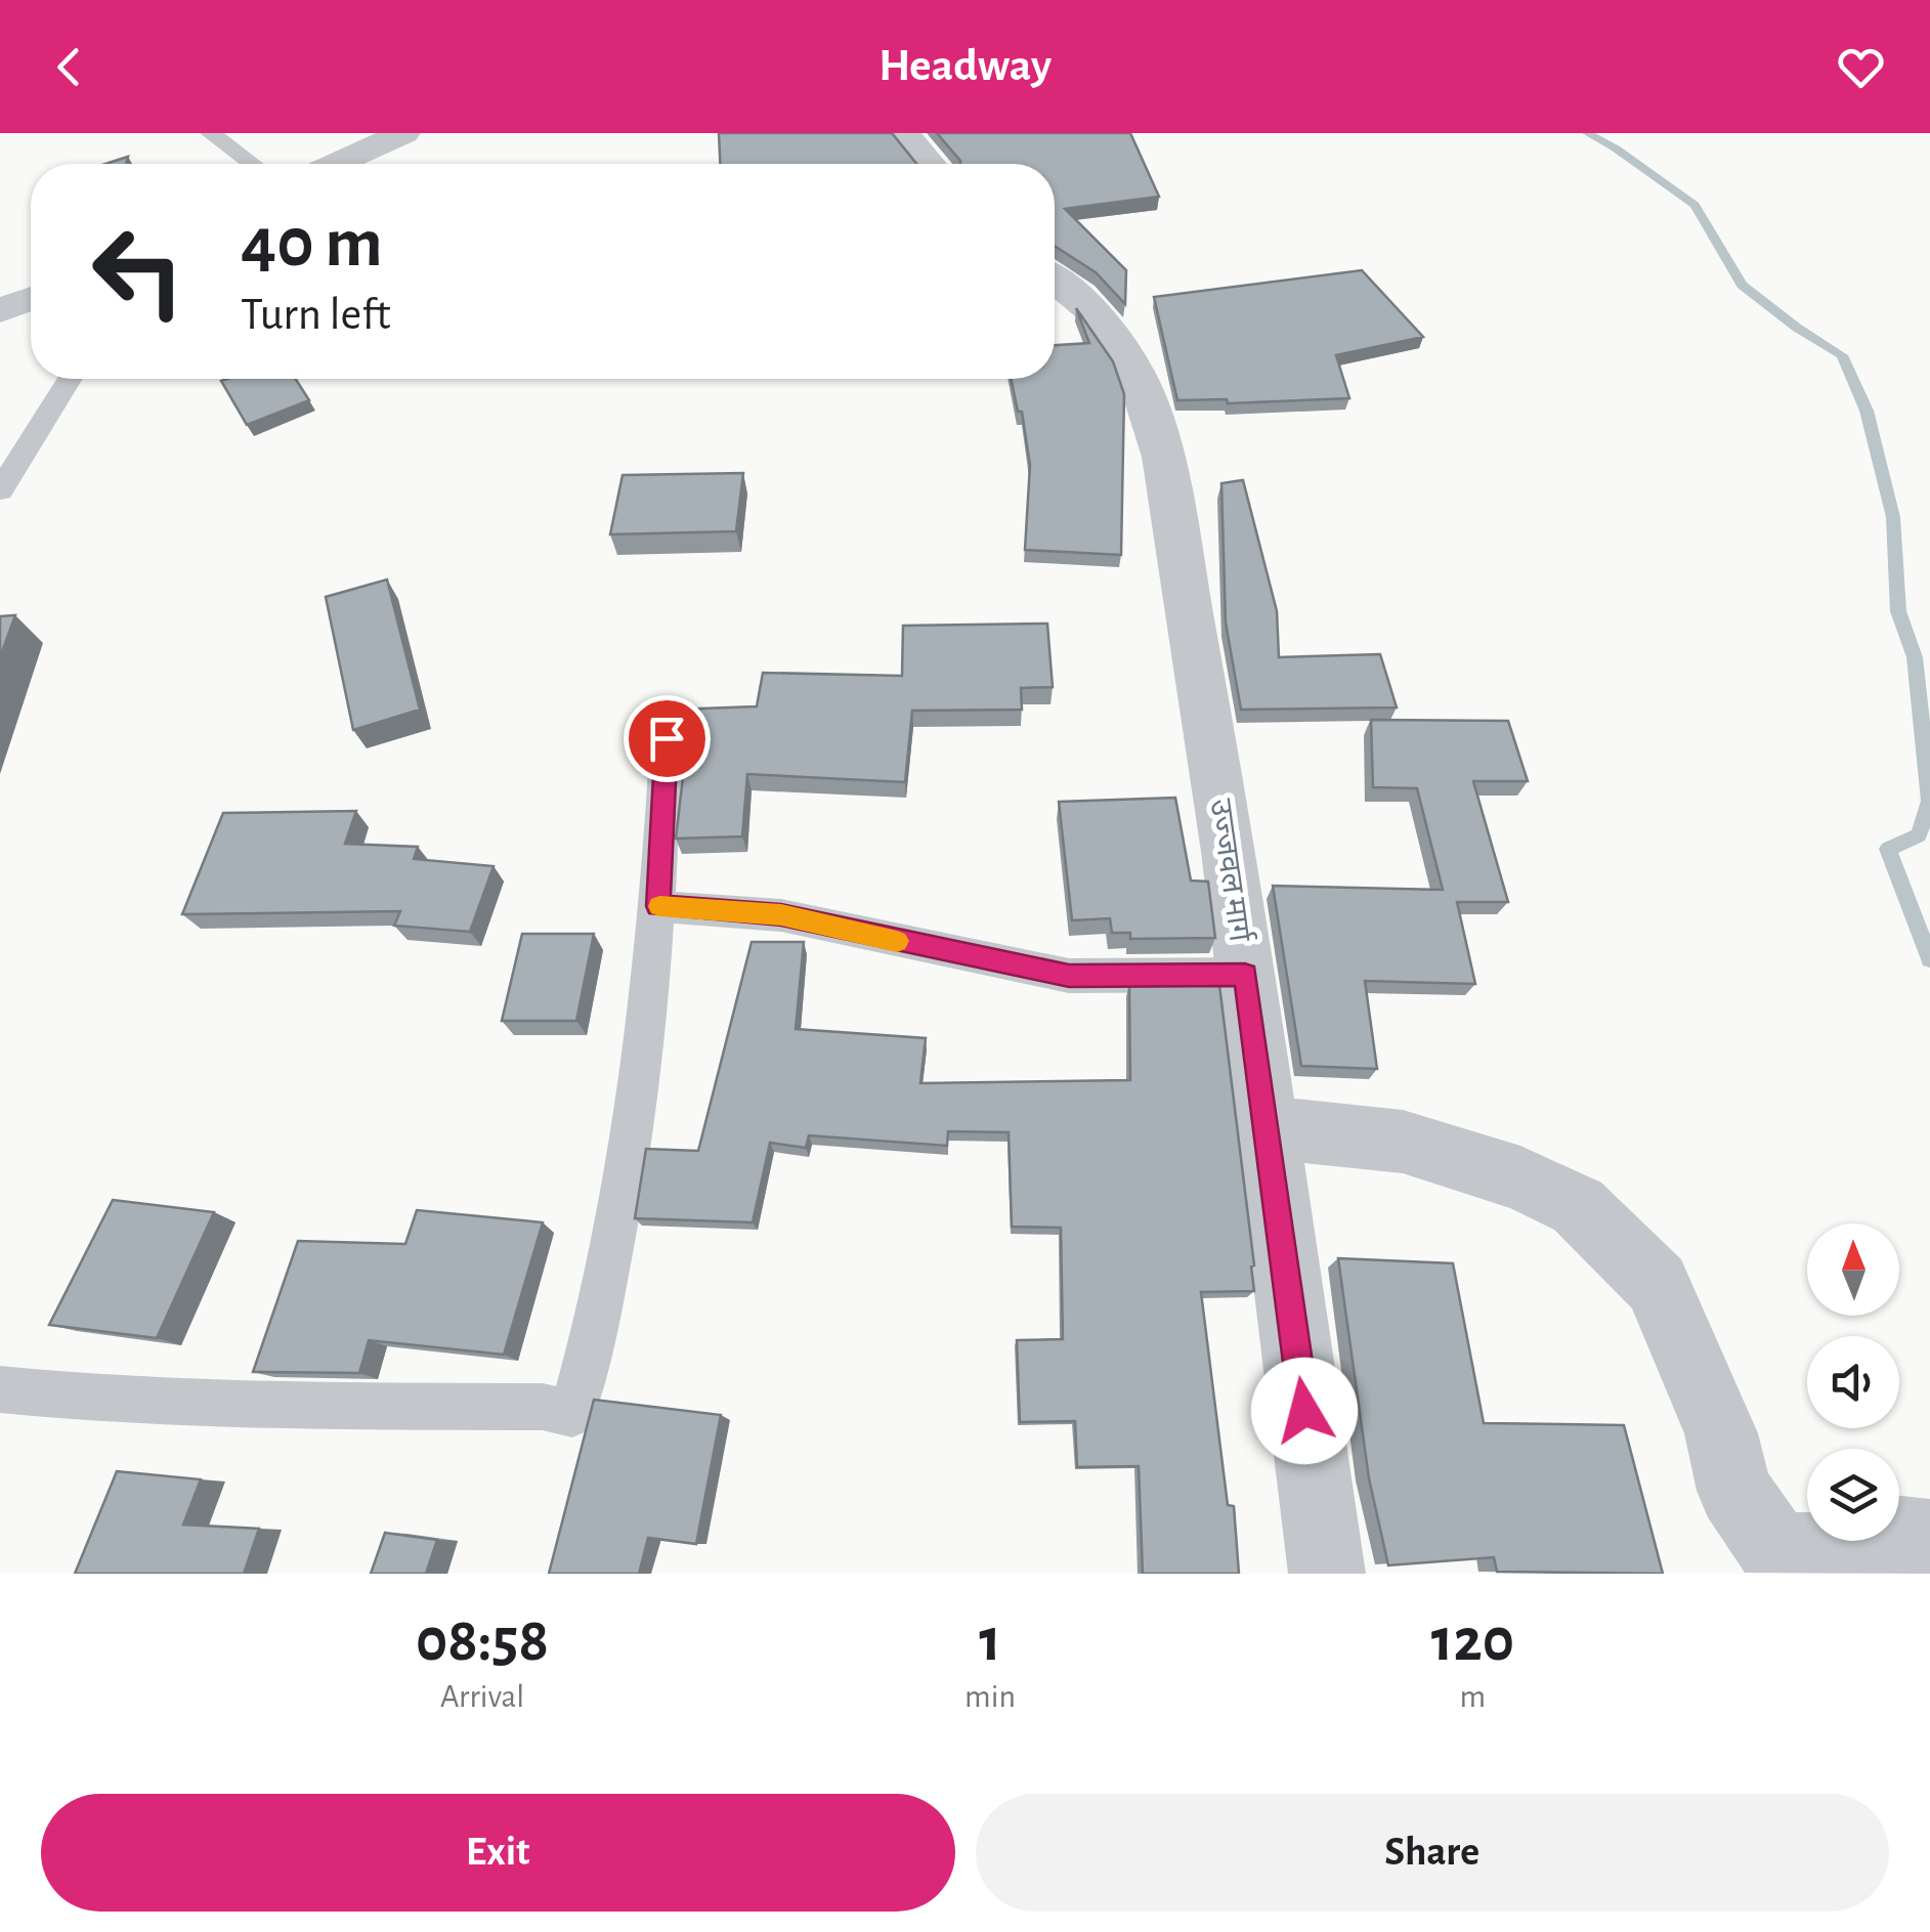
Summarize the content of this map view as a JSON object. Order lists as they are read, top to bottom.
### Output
{
  "streets": {
    "street": ["उज्जवल मार्ग"]
  },
  "north": "top",
  "page": {
    "header": "Headway",
    "turn": ["40 m", "Turn left"],
    "eta": [
      "08:58",
      "Arrival",
      "1",
      "min",
      "120",
      "m"
    ],
    "buttons": ["Exit", "Share"]
  }
}
